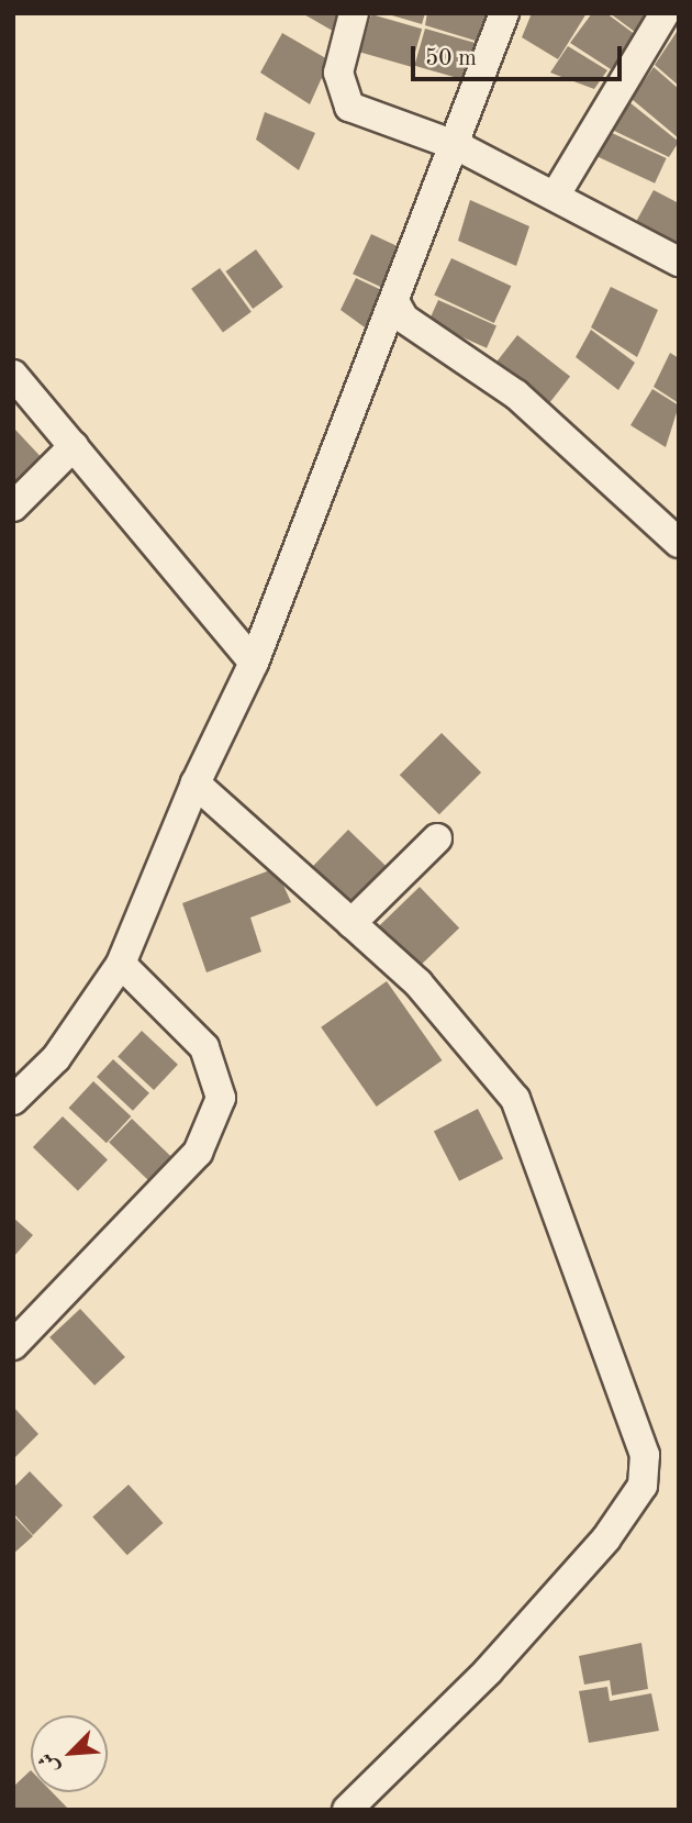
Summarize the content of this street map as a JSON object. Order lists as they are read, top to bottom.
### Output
{
  "scale_bar": "50 m",
  "north": "bottom left"
}
